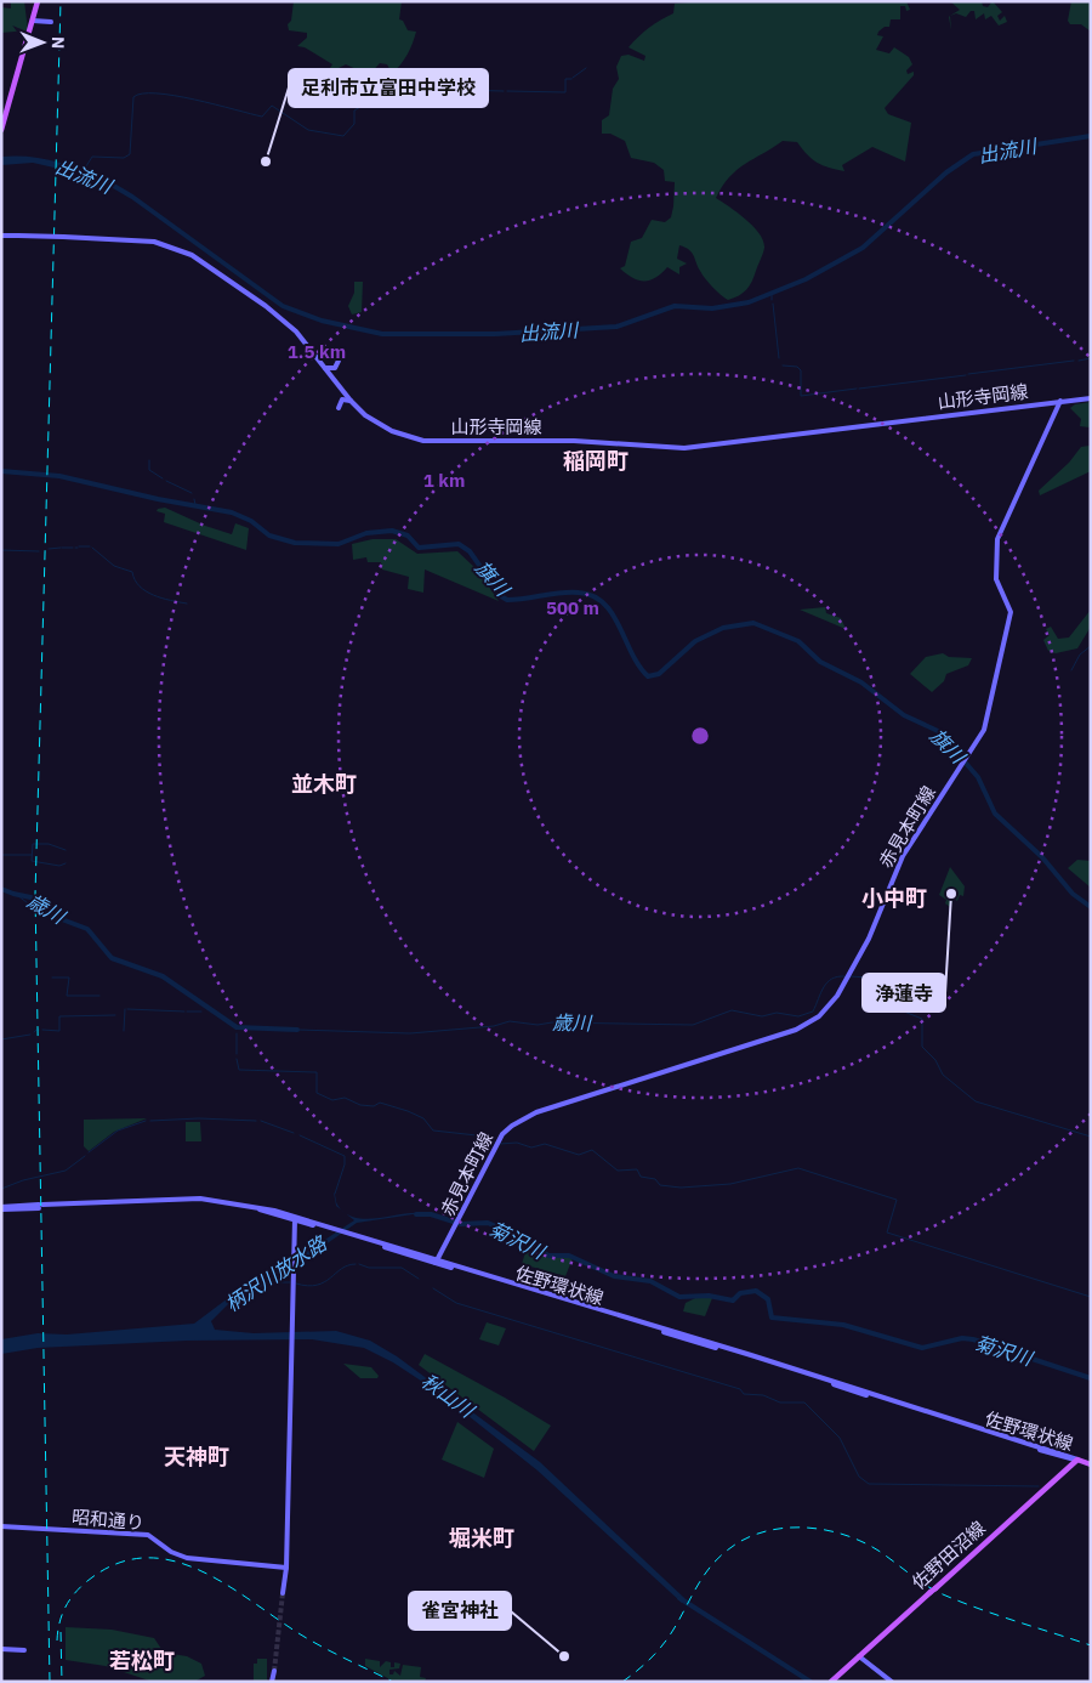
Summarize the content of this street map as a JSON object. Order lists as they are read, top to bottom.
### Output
{
  "streets": {
    "main road": [
      "山形寺岡線",
      "赤見本町線",
      "佐野環状線",
      "昭和通り",
      "佐野田沼線"
    ]
  },
  "crossings": [
    ["山形寺岡線", "赤見本町線"],
    ["赤見本町線", "佐野環状線"],
    ["佐野環状線", "佐野田沼線"]
  ],
  "districts": [
    "稲岡町",
    "並木町",
    "小中町",
    "天神町",
    "堀米町",
    "若松町"
  ],
  "water": [
    "出流川",
    "旗川",
    "歳川",
    "菊沢川",
    "柄沢川放水路",
    "秋山川"
  ],
  "places": ["足利市立富田中学校", "浄蓮寺", "雀宮神社"],
  "north": "right",
  "rings": ["1.5 km", "1 km", "500 m"]
}
